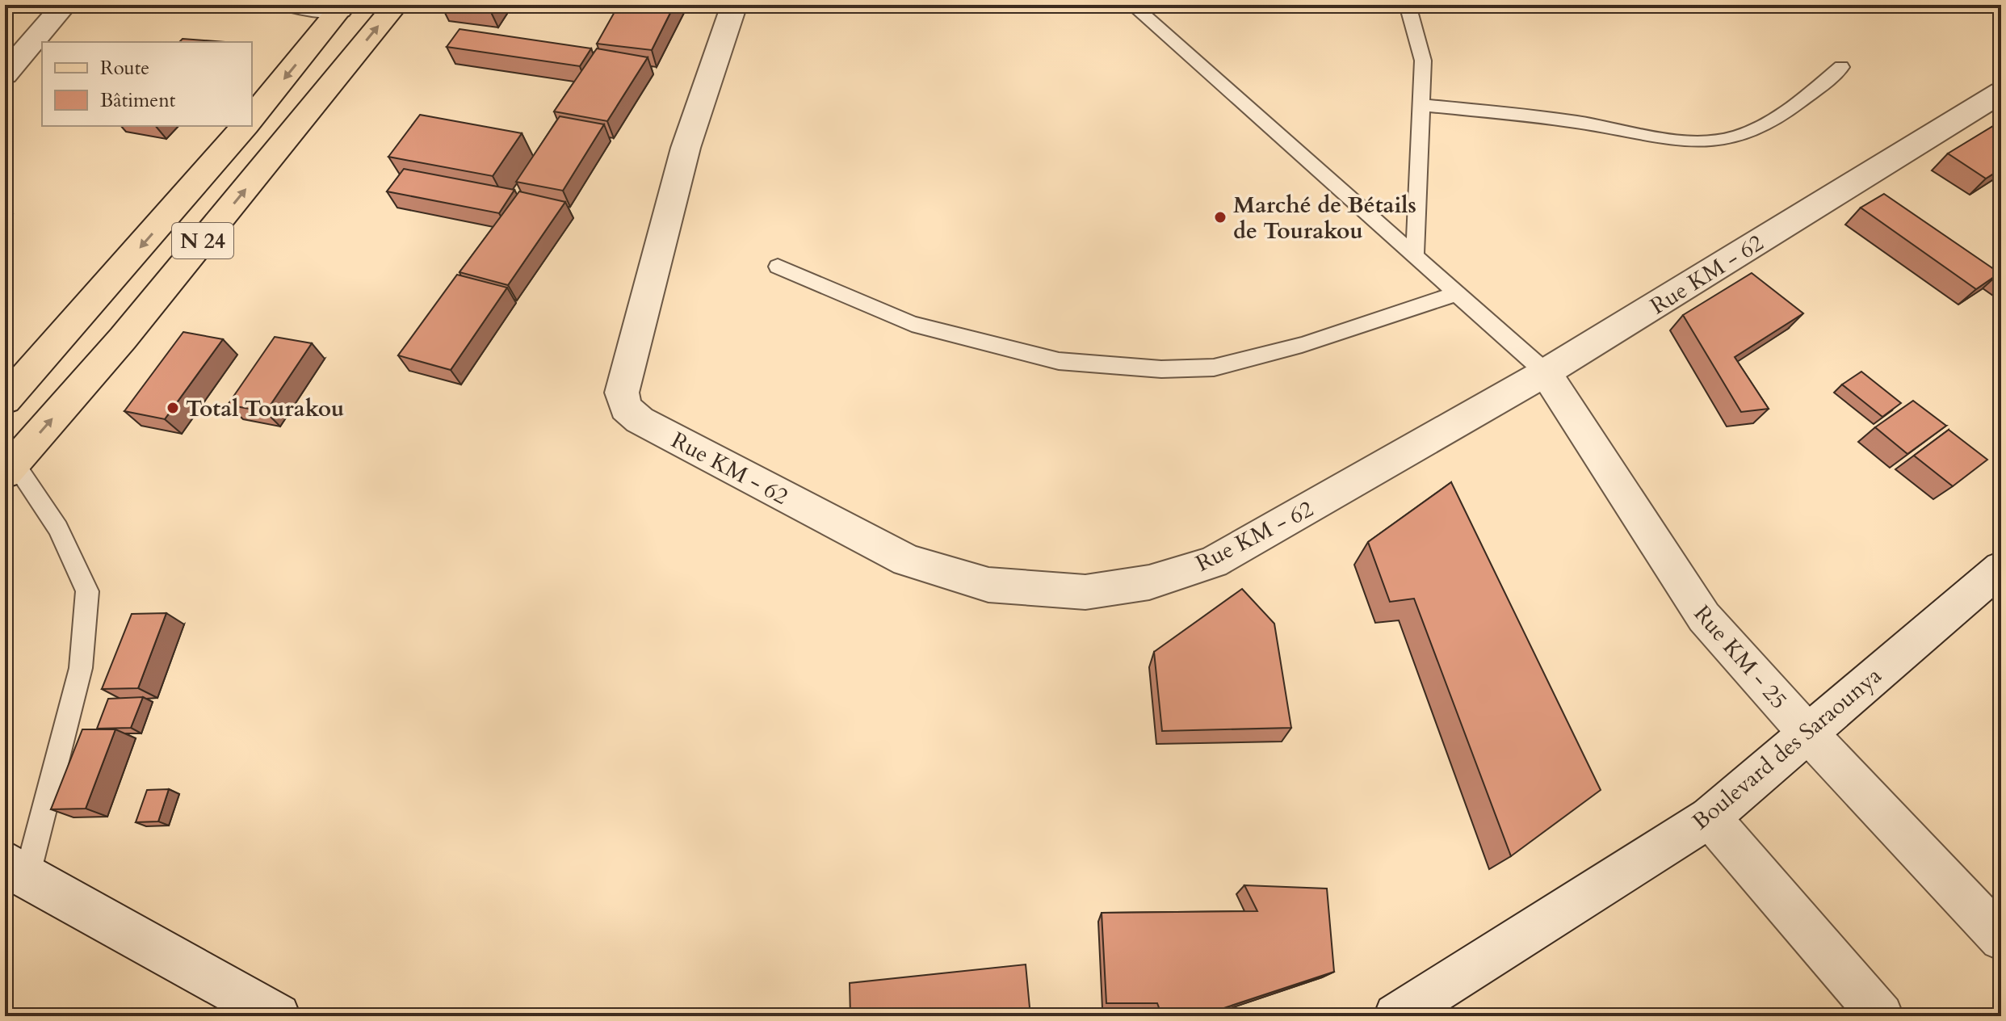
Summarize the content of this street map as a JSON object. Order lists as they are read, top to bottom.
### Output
{
  "streets": {
    "main road": ["N 24"],
    "street": ["Rue KM - 62", "Rue KM - 25", "Boulevard des Saraounya"]
  },
  "crossings": [
    ["Rue KM - 62", "Rue KM - 25"],
    ["Rue KM - 25", "Boulevard des Saraounya"]
  ],
  "places": ["Marché de Bétails de Tourakou", "Total Tourakou"],
  "legend": ["Route", "Bâtiment"]
}
